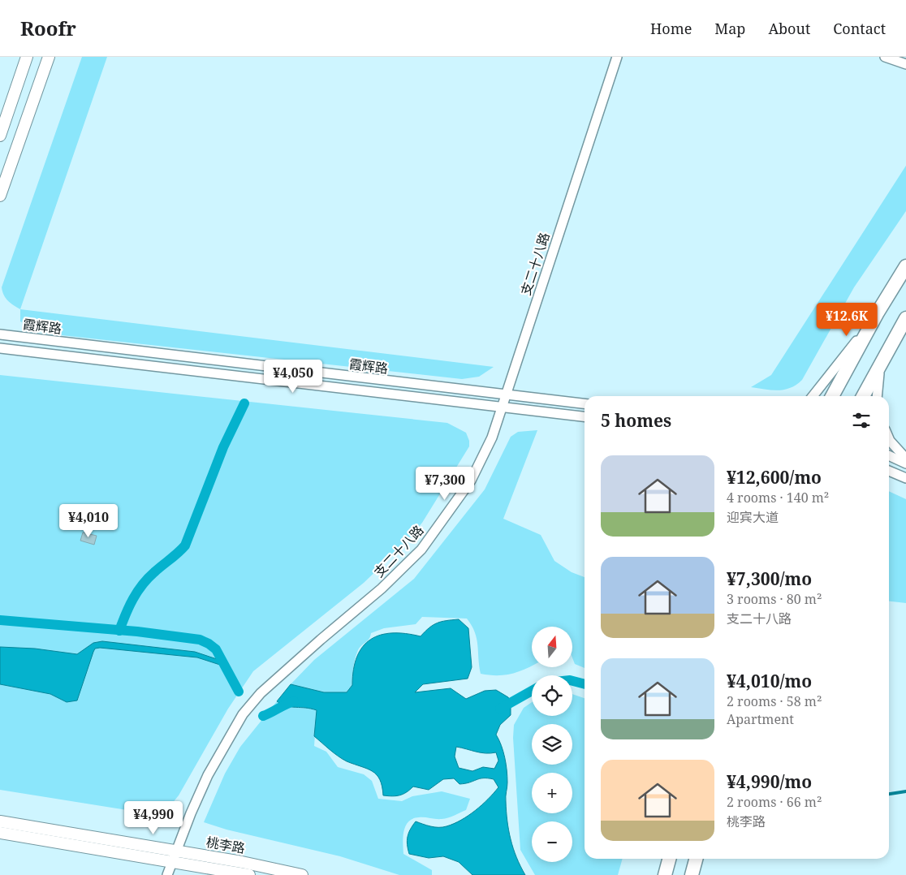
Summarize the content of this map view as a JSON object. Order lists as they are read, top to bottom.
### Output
{
  "streets": {
    "main road": ["桃李路"],
    "street": ["支二十八路", "霞辉路"]
  },
  "crossings": [
    ["支二十八路", "霞辉路"],
    ["支二十八路", "桃李路"]
  ],
  "north": "top",
  "page": {
    "header": "Roofr",
    "nav": [
      "Home",
      "Map",
      "About",
      "Contact"
    ],
    "price": [
      "¥12.6K",
      "¥4,050",
      "¥7,300",
      "¥4,010",
      "¥4,990"
    ],
    "heading": "5 homes",
    "list": [
      {
        "name": "¥12,600/mo",
        "note": "4 rooms · 140 m² · 迎宾大道"
      },
      {
        "name": "¥7,300/mo",
        "note": "3 rooms · 80 m² · 支二十八路"
      },
      {
        "name": "¥4,010/mo",
        "note": "2 rooms · 58 m² · Apartment"
      },
      {
        "name": "¥4,990/mo",
        "note": "2 rooms · 66 m² · 桃李路"
      }
    ],
    "map_buttons": ["+", "−"]
  }
}
